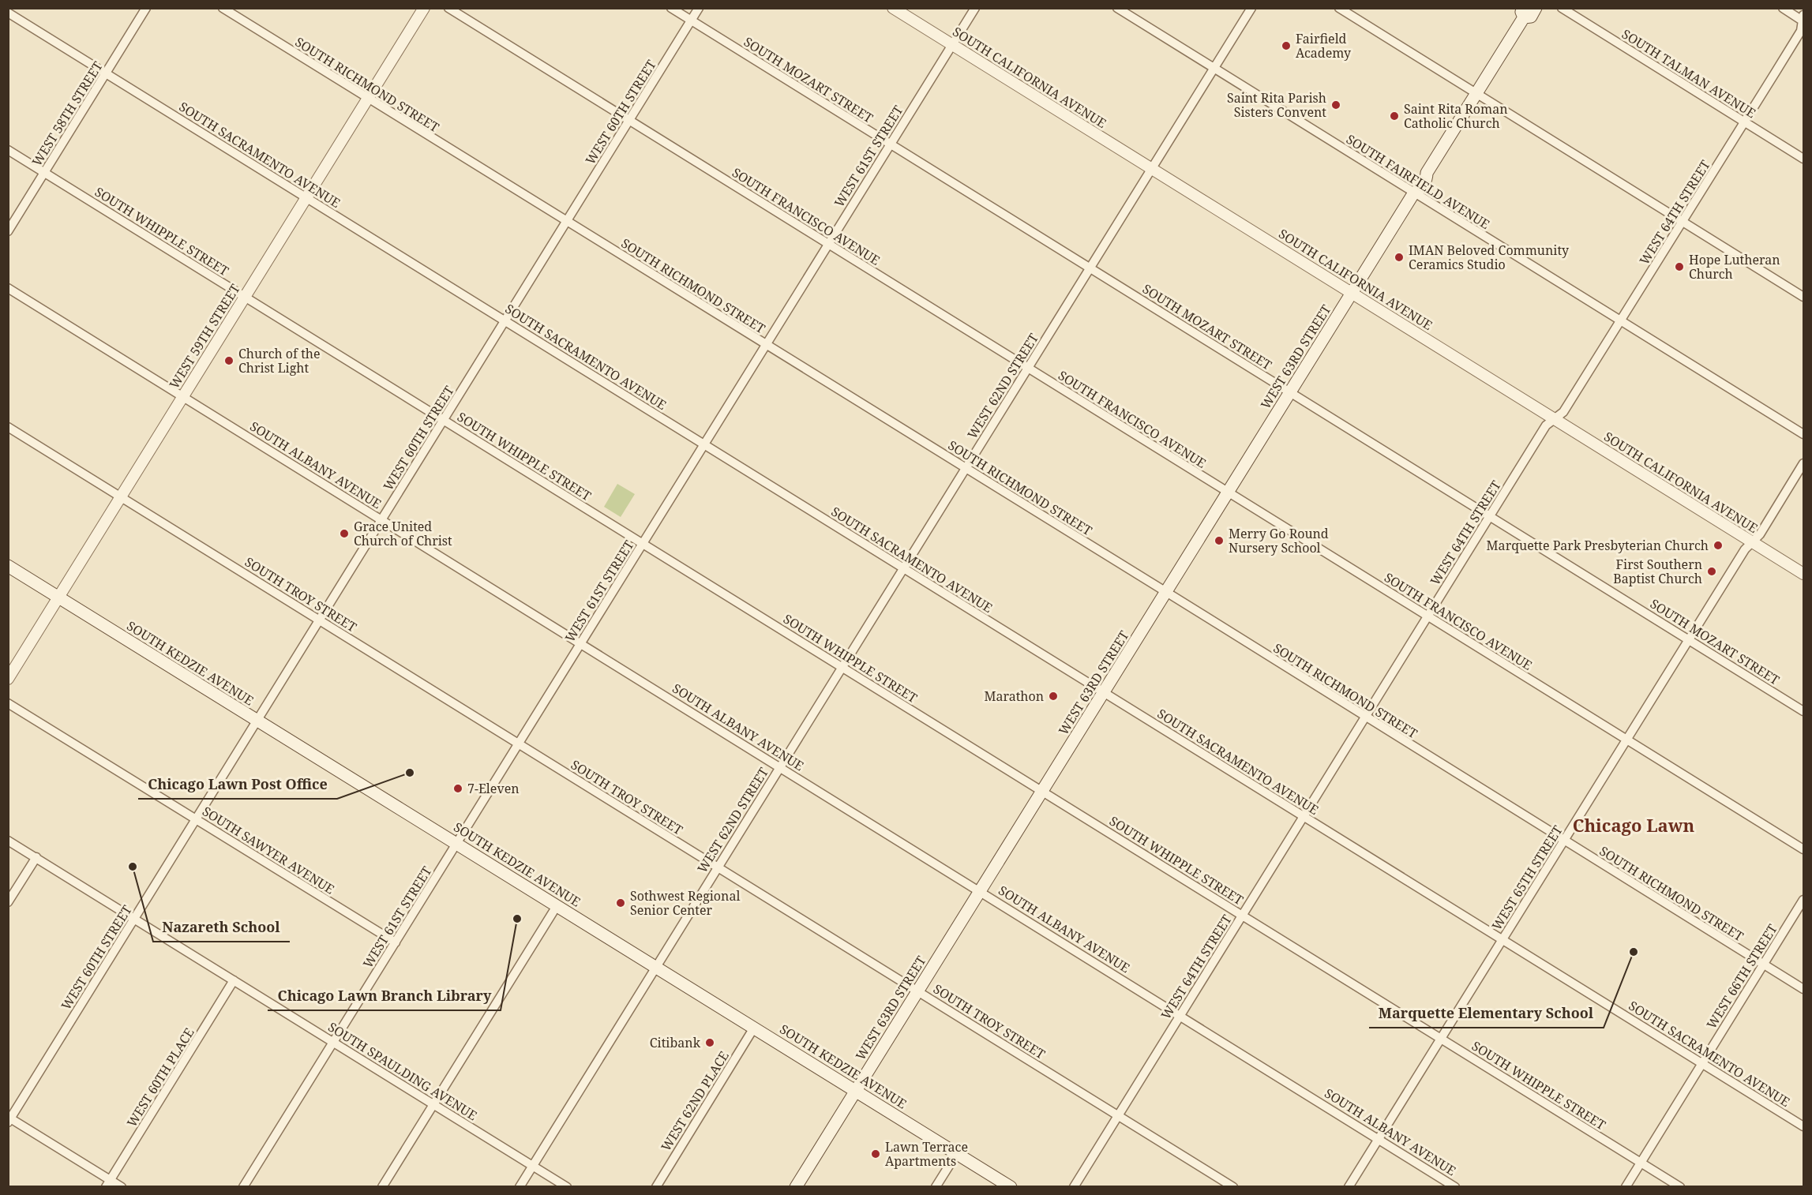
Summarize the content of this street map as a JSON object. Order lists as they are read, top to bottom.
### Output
{
  "streets": {
    "main road": ["WEST 63RD STREET", "SOUTH KEDZIE AVENUE"],
    "street": [
      "SOUTH TALMAN AVENUE",
      "SOUTH CALIFORNIA AVENUE",
      "SOUTH MOZART STREET",
      "SOUTH RICHMOND STREET",
      "WEST 60TH STREET",
      "WEST 58TH STREET",
      "SOUTH SACRAMENTO AVENUE",
      "WEST 61ST STREET",
      "SOUTH FAIRFIELD AVENUE",
      "WEST 64TH STREET",
      "SOUTH FRANCISCO AVENUE",
      "SOUTH WHIPPLE STREET",
      "WEST 59TH STREET",
      "WEST 62ND STREET",
      "SOUTH ALBANY AVENUE",
      "SOUTH TROY STREET",
      "SOUTH SAWYER AVENUE",
      "WEST 65TH STREET",
      "WEST 66TH STREET",
      "SOUTH SPAULDING AVENUE",
      "WEST 60TH PLACE",
      "WEST 62ND PLACE"
    ]
  },
  "crossings": [
    ["SOUTH TALMAN AVENUE", "WEST 64TH STREET"],
    ["SOUTH CALIFORNIA AVENUE", "WEST 61ST STREET"],
    ["SOUTH CALIFORNIA AVENUE", "WEST 64TH STREET"],
    ["SOUTH CALIFORNIA AVENUE", "WEST 63RD STREET"],
    ["SOUTH CALIFORNIA AVENUE", "WEST 62ND STREET"],
    ["SOUTH CALIFORNIA AVENUE", "WEST 65TH STREET"],
    ["SOUTH MOZART STREET", "WEST 60TH STREET"],
    ["SOUTH MOZART STREET", "WEST 61ST STREET"],
    ["SOUTH MOZART STREET", "WEST 64TH STREET"],
    ["SOUTH MOZART STREET", "WEST 63RD STREET"],
    ["SOUTH MOZART STREET", "WEST 62ND STREET"],
    ["SOUTH MOZART STREET", "WEST 65TH STREET"],
    ["SOUTH RICHMOND STREET", "WEST 60TH STREET"],
    ["SOUTH RICHMOND STREET", "WEST 61ST STREET"],
    ["SOUTH RICHMOND STREET", "WEST 64TH STREET"],
    ["SOUTH RICHMOND STREET", "WEST 59TH STREET"],
    ["SOUTH RICHMOND STREET", "WEST 63RD STREET"],
    ["SOUTH RICHMOND STREET", "WEST 62ND STREET"],
    ["SOUTH RICHMOND STREET", "WEST 65TH STREET"],
    ["SOUTH RICHMOND STREET", "WEST 66TH STREET"],
    ["WEST 60TH STREET", "SOUTH SACRAMENTO AVENUE"],
    ["WEST 60TH STREET", "SOUTH FRANCISCO AVENUE"],
    ["WEST 60TH STREET", "SOUTH WHIPPLE STREET"],
    ["WEST 60TH STREET", "SOUTH ALBANY AVENUE"],
    ["WEST 60TH STREET", "SOUTH TROY STREET"],
    ["WEST 60TH STREET", "SOUTH KEDZIE AVENUE"],
    ["WEST 60TH STREET", "SOUTH SAWYER AVENUE"],
    ["WEST 60TH STREET", "SOUTH SPAULDING AVENUE"],
    ["WEST 58TH STREET", "SOUTH SACRAMENTO AVENUE"],
    ["WEST 58TH STREET", "SOUTH WHIPPLE STREET"],
    ["SOUTH SACRAMENTO AVENUE", "WEST 61ST STREET"],
    ["SOUTH SACRAMENTO AVENUE", "WEST 64TH STREET"],
    ["SOUTH SACRAMENTO AVENUE", "WEST 59TH STREET"],
    ["SOUTH SACRAMENTO AVENUE", "WEST 63RD STREET"],
    ["SOUTH SACRAMENTO AVENUE", "WEST 62ND STREET"],
    ["SOUTH SACRAMENTO AVENUE", "WEST 65TH STREET"],
    ["SOUTH SACRAMENTO AVENUE", "WEST 66TH STREET"],
    ["WEST 61ST STREET", "SOUTH FRANCISCO AVENUE"],
    ["WEST 61ST STREET", "SOUTH WHIPPLE STREET"],
    ["WEST 61ST STREET", "SOUTH ALBANY AVENUE"],
    ["WEST 61ST STREET", "SOUTH TROY STREET"],
    ["WEST 61ST STREET", "SOUTH KEDZIE AVENUE"],
    ["WEST 61ST STREET", "SOUTH SAWYER AVENUE"],
    ["WEST 61ST STREET", "SOUTH SPAULDING AVENUE"],
    ["SOUTH FAIRFIELD AVENUE", "WEST 64TH STREET"],
    ["SOUTH FAIRFIELD AVENUE", "WEST 63RD STREET"],
    ["SOUTH FAIRFIELD AVENUE", "WEST 62ND STREET"],
    ["WEST 64TH STREET", "SOUTH FRANCISCO AVENUE"],
    ["WEST 64TH STREET", "SOUTH WHIPPLE STREET"],
    ["WEST 64TH STREET", "SOUTH ALBANY AVENUE"],
    ["WEST 64TH STREET", "SOUTH TROY STREET"],
    ["SOUTH FRANCISCO AVENUE", "WEST 63RD STREET"],
    ["SOUTH FRANCISCO AVENUE", "WEST 62ND STREET"],
    ["SOUTH FRANCISCO AVENUE", "WEST 65TH STREET"],
    ["SOUTH WHIPPLE STREET", "WEST 59TH STREET"],
    ["SOUTH WHIPPLE STREET", "WEST 63RD STREET"],
    ["SOUTH WHIPPLE STREET", "WEST 62ND STREET"],
    ["SOUTH WHIPPLE STREET", "WEST 65TH STREET"],
    ["SOUTH WHIPPLE STREET", "WEST 66TH STREET"],
    ["WEST 59TH STREET", "SOUTH ALBANY AVENUE"],
    ["WEST 59TH STREET", "SOUTH TROY STREET"],
    ["WEST 59TH STREET", "SOUTH KEDZIE AVENUE"],
    ["WEST 63RD STREET", "SOUTH ALBANY AVENUE"],
    ["WEST 63RD STREET", "SOUTH TROY STREET"],
    ["WEST 63RD STREET", "SOUTH KEDZIE AVENUE"],
    ["WEST 62ND STREET", "SOUTH ALBANY AVENUE"],
    ["WEST 62ND STREET", "SOUTH TROY STREET"],
    ["WEST 62ND STREET", "SOUTH KEDZIE AVENUE"],
    ["WEST 62ND STREET", "SOUTH SPAULDING AVENUE"],
    ["SOUTH ALBANY AVENUE", "WEST 65TH STREET"],
    ["SOUTH KEDZIE AVENUE", "WEST 62ND PLACE"],
    ["SOUTH SPAULDING AVENUE", "WEST 60TH PLACE"]
  ],
  "districts": ["Chicago Lawn"],
  "places": [
    "Fairfield Academy",
    "Saint Rita Parish Sisters Convent",
    "Saint Rita Roman Catholic Church",
    "IMAN Beloved Community Ceramics Studio",
    "Hope Lutheran Church",
    "Church of the Christ Light",
    "Grace United Church of Christ",
    "Merry Go Round Nursery School",
    "Marquette Park Presbyterian Church",
    "First Southern Baptist Church",
    "Marathon",
    "Chicago Lawn Post Office",
    "7-Eleven",
    "Nazareth School",
    "Sothwest Regional Senior Center",
    "Chicago Lawn Branch Library",
    "Marquette Elementary School",
    "Citibank",
    "Lawn Terrace Apartments"
  ]
}
